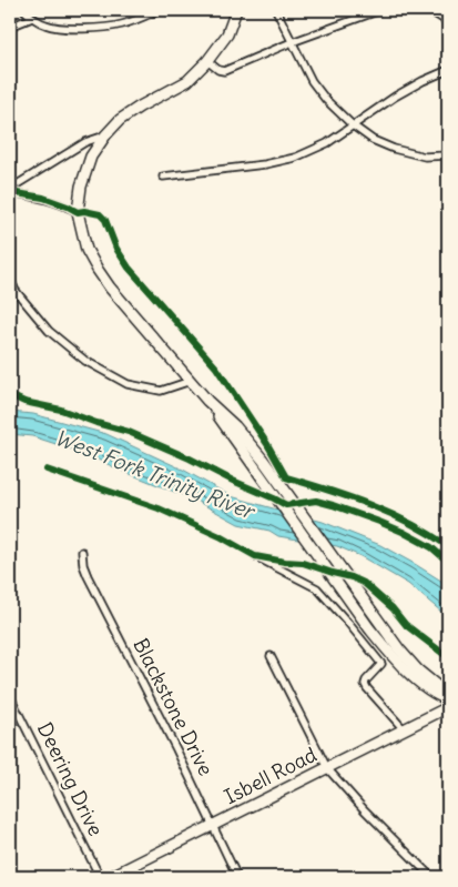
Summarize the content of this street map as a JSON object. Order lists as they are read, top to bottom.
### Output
{
  "streets": {
    "main road": ["Isbell Road"],
    "street": ["Blackstone Drive", "Deering Drive"]
  },
  "crossings": [
    ["Blackstone Drive", "Isbell Road"]
  ],
  "water": ["West Fork Trinity River"]
}
